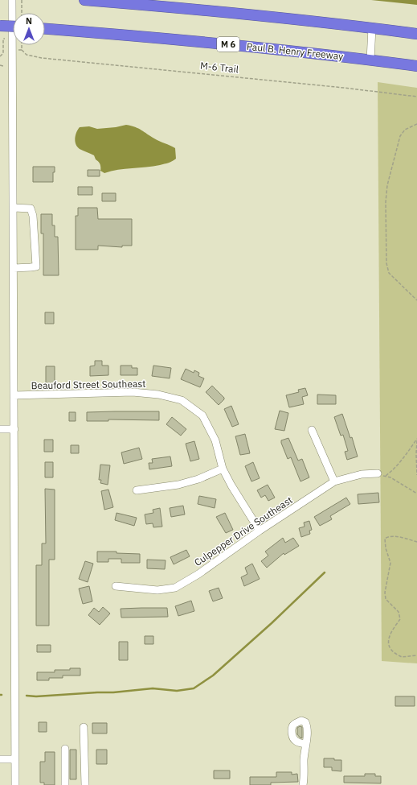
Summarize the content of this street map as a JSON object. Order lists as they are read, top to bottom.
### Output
{
  "streets": {
    "highway": ["M 6", "Paul B. Henry Freeway"],
    "street": ["Beauford Street Southeast", "Culpepper Drive Southeast"],
    "path": ["M-6 Trail"]
  },
  "crossings": [
    ["Beauford Street Southeast", "Culpepper Drive Southeast"]
  ],
  "north": "top"
}
